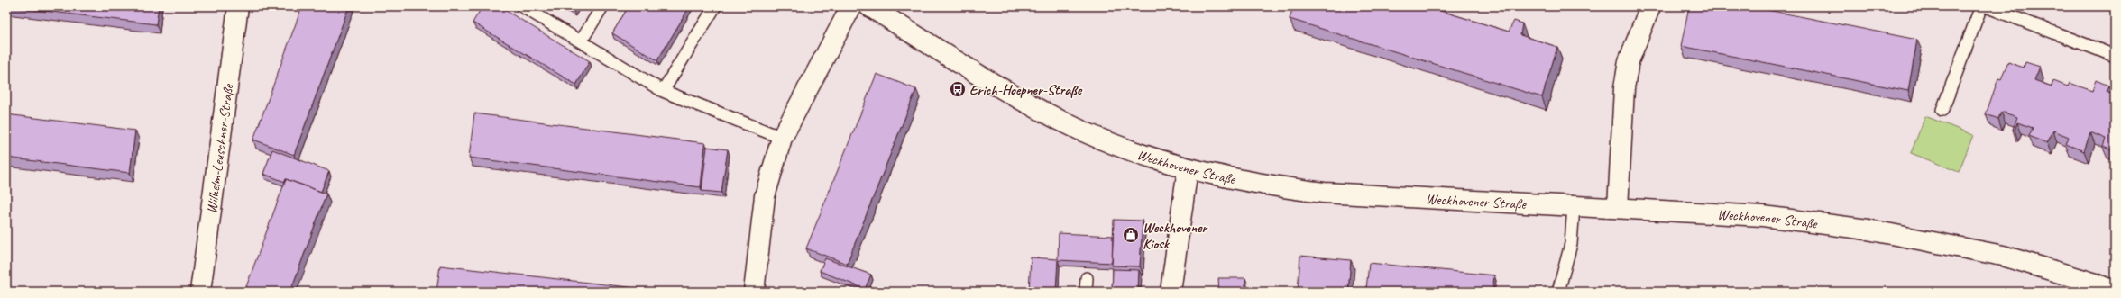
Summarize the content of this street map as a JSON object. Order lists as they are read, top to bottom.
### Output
{
  "streets": {
    "street": ["Wilhelm-Leuschner-Straße", "Weckhovener Straße"]
  },
  "places": {
    "bus stop": ["Erich-Hoepner-Straße"],
    "shop": ["Weckhovener Kiosk"]
  }
}
